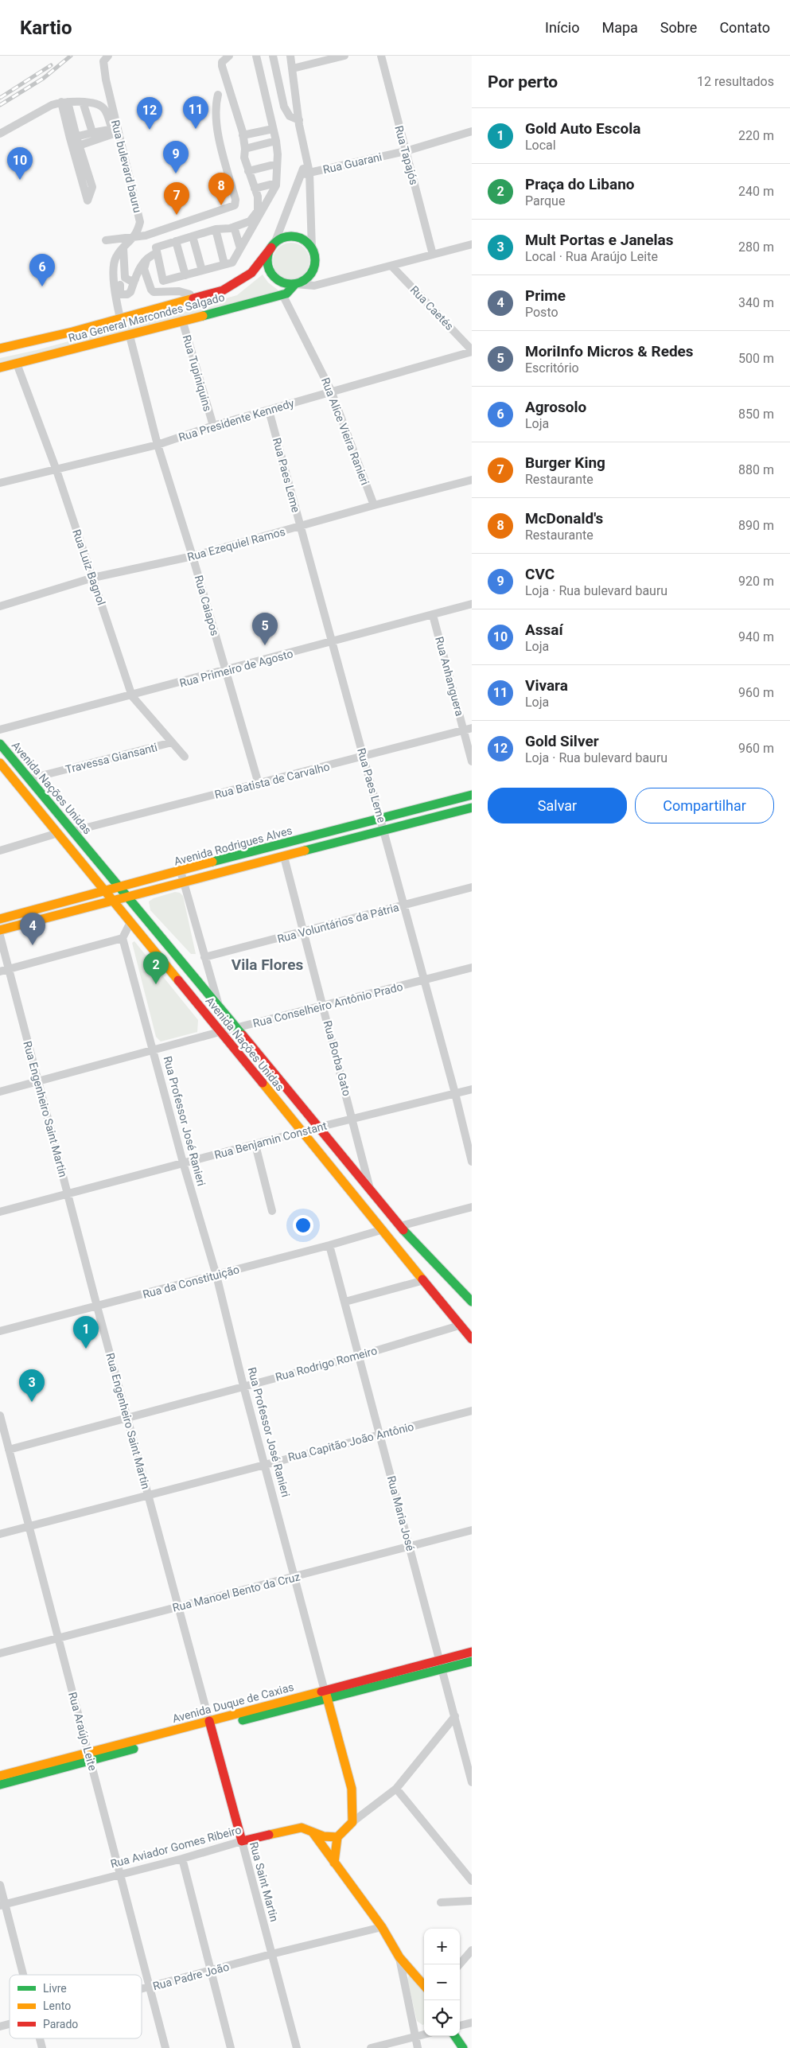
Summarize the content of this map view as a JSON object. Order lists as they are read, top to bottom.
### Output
{
  "streets": {
    "main road": [
      "Rua General Marcondes Salgado",
      "Avenida Nações Unidas",
      "Avenida Rodrigues Alves",
      "Rua Professor José Ranieri",
      "Avenida Duque de Caxias",
      "Rua Aviador Gomes Ribeiro",
      "Rua Saint Martin"
    ],
    "street": [
      "Rua Tapajós",
      "Rua Guarani",
      "Rua bulevard bauru",
      "Rua Caetés",
      "Rua Tupiniquins",
      "Rua Presidente Kennedy",
      "Rua Alice Vieira Ranieri",
      "Rua Paes Leme",
      "Rua Ezequiel Ramos",
      "Rua Luiz Bagnol",
      "Rua Caiapos",
      "Rua Primeiro de Agosto",
      "Rua Anhanguera",
      "Travessa Giansanti",
      "Rua Batista de Carvalho",
      "Rua Voluntários da Pátria",
      "Rua Conselheiro Antônio Prado",
      "Rua Borba Gato",
      "Rua Engenheiro Saint Martin",
      "Rua Benjamin Constant",
      "Rua da Constituição",
      "Rua Rodrigo Romeiro",
      "Rua Capitão João Antônio",
      "Rua Maria José",
      "Rua Manoel Bento da Cruz",
      "Rua Araújo Leite",
      "Rua Padre João"
    ]
  },
  "crossings": [
    ["Rua Tapajós", "Rua Guarani"],
    ["Rua Caetés", "Rua Presidente Kennedy"],
    ["Rua General Marcondes Salgado", "Rua Tupiniquins"],
    ["Rua General Marcondes Salgado", "Rua Alice Vieira Ranieri"],
    ["Rua General Marcondes Salgado", "Rua Luiz Bagnol"],
    ["Rua General Marcondes Salgado", "Rua Caiapos"],
    ["Rua Tupiniquins", "Rua Presidente Kennedy"],
    ["Rua Presidente Kennedy", "Rua Alice Vieira Ranieri"],
    ["Rua Presidente Kennedy", "Rua Paes Leme"],
    ["Rua Presidente Kennedy", "Rua Luiz Bagnol"],
    ["Rua Presidente Kennedy", "Rua Caiapos"],
    ["Rua Alice Vieira Ranieri", "Rua Ezequiel Ramos"],
    ["Rua Paes Leme", "Rua Ezequiel Ramos"],
    ["Rua Paes Leme", "Rua Primeiro de Agosto"],
    ["Rua Paes Leme", "Rua Batista de Carvalho"],
    ["Rua Paes Leme", "Avenida Rodrigues Alves"],
    ["Rua Paes Leme", "Rua Voluntários da Pátria"],
    ["Rua Paes Leme", "Rua Conselheiro Antônio Prado"],
    ["Rua Paes Leme", "Rua Benjamin Constant"],
    ["Rua Ezequiel Ramos", "Rua Luiz Bagnol"],
    ["Rua Ezequiel Ramos", "Rua Caiapos"],
    ["Rua Luiz Bagnol", "Rua Primeiro de Agosto"],
    ["Rua Luiz Bagnol", "Travessa Giansanti"],
    ["Rua Caiapos", "Rua Primeiro de Agosto"],
    ["Rua Caiapos", "Rua Batista de Carvalho"],
    ["Rua Primeiro de Agosto", "Rua Anhanguera"],
    ["Rua Anhanguera", "Rua Batista de Carvalho"],
    ["Travessa Giansanti", "Avenida Nações Unidas"],
    ["Rua Batista de Carvalho", "Avenida Nações Unidas"],
    ["Avenida Nações Unidas", "Avenida Rodrigues Alves"],
    ["Avenida Nações Unidas", "Rua Conselheiro Antônio Prado"],
    ["Avenida Nações Unidas", "Rua Borba Gato"],
    ["Avenida Nações Unidas", "Rua Benjamin Constant"],
    ["Avenida Nações Unidas", "Rua da Constituição"],
    ["Avenida Nações Unidas", "Rua Rodrigo Romeiro"],
    ["Avenida Rodrigues Alves", "Rua Borba Gato"],
    ["Rua Voluntários da Pátria", "Rua Borba Gato"],
    ["Rua Conselheiro Antônio Prado", "Rua Borba Gato"],
    ["Rua Conselheiro Antônio Prado", "Rua Engenheiro Saint Martin"],
    ["Rua Conselheiro Antônio Prado", "Rua Professor José Ranieri"],
    ["Rua Borba Gato", "Rua Benjamin Constant"],
    ["Rua Engenheiro Saint Martin", "Rua Benjamin Constant"],
    ["Rua Engenheiro Saint Martin", "Rua da Constituição"],
    ["Rua Engenheiro Saint Martin", "Rua Rodrigo Romeiro"],
    ["Rua Engenheiro Saint Martin", "Rua Capitão João Antônio"],
    ["Rua Engenheiro Saint Martin", "Rua Manoel Bento da Cruz"],
    ["Rua Engenheiro Saint Martin", "Avenida Duque de Caxias"],
    ["Rua Engenheiro Saint Martin", "Rua Saint Martin"],
    ["Rua Professor José Ranieri", "Rua Benjamin Constant"],
    ["Rua Professor José Ranieri", "Rua da Constituição"],
    ["Rua Professor José Ranieri", "Rua Rodrigo Romeiro"],
    ["Rua Professor José Ranieri", "Rua Capitão João Antônio"],
    ["Rua Professor José Ranieri", "Rua Manoel Bento da Cruz"],
    ["Rua Professor José Ranieri", "Avenida Duque de Caxias"],
    ["Rua da Constituição", "Rua Maria José"],
    ["Rua Rodrigo Romeiro", "Rua Maria José"],
    ["Rua Rodrigo Romeiro", "Rua Araújo Leite"],
    ["Rua Capitão João Antônio", "Rua Maria José"],
    ["Rua Capitão João Antônio", "Rua Araújo Leite"],
    ["Rua Maria José", "Rua Manoel Bento da Cruz"],
    ["Rua Maria José", "Avenida Duque de Caxias"],
    ["Rua Manoel Bento da Cruz", "Rua Araújo Leite"],
    ["Avenida Duque de Caxias", "Rua Araújo Leite"],
    ["Avenida Duque de Caxias", "Rua Saint Martin"],
    ["Rua Araújo Leite", "Rua Aviador Gomes Ribeiro"],
    ["Rua Araújo Leite", "Rua Padre João"],
    ["Rua Aviador Gomes Ribeiro", "Rua Saint Martin"],
    ["Rua Saint Martin", "Rua Padre João"]
  ],
  "districts": ["Vila Flores"],
  "legend": ["Livre", "Lento", "Parado"],
  "page": {
    "header": "Kartio",
    "nav": [
      "Início",
      "Mapa",
      "Sobre",
      "Contato"
    ],
    "heading": ["Por perto", "12 resultados"],
    "pins": [
      "11",
      "12",
      "9",
      "10",
      "8",
      "7",
      "6",
      "5",
      "4",
      "2",
      "1",
      "3"
    ],
    "list": [
      {
        "mark": "1",
        "name": "Gold Auto Escola",
        "note": "Local",
        "value": "220 m"
      },
      {
        "mark": "2",
        "name": "Praça do Libano",
        "note": "Parque",
        "value": "240 m"
      },
      {
        "mark": "3",
        "name": "Mult Portas e Janelas",
        "note": "Local · Rua Araújo Leite",
        "value": "280 m"
      },
      {
        "mark": "4",
        "name": "Prime",
        "note": "Posto",
        "value": "340 m"
      },
      {
        "mark": "5",
        "name": "MoriInfo Micros & Redes",
        "note": "Escritório",
        "value": "500 m"
      },
      {
        "mark": "6",
        "name": "Agrosolo",
        "note": "Loja",
        "value": "850 m"
      },
      {
        "mark": "7",
        "name": "Burger King",
        "note": "Restaurante",
        "value": "880 m"
      },
      {
        "mark": "8",
        "name": "McDonald's",
        "note": "Restaurante",
        "value": "890 m"
      },
      {
        "mark": "9",
        "name": "CVC",
        "note": "Loja · Rua bulevard bauru",
        "value": "920 m"
      },
      {
        "mark": "10",
        "name": "Assaí",
        "note": "Loja",
        "value": "940 m"
      },
      {
        "mark": "11",
        "name": "Vivara",
        "note": "Loja",
        "value": "960 m"
      },
      {
        "mark": "12",
        "name": "Gold Silver",
        "note": "Loja · Rua bulevard bauru",
        "value": "960 m"
      }
    ],
    "buttons": ["Salvar", "Compartilhar"],
    "map_buttons": ["+", "−"]
  }
}
